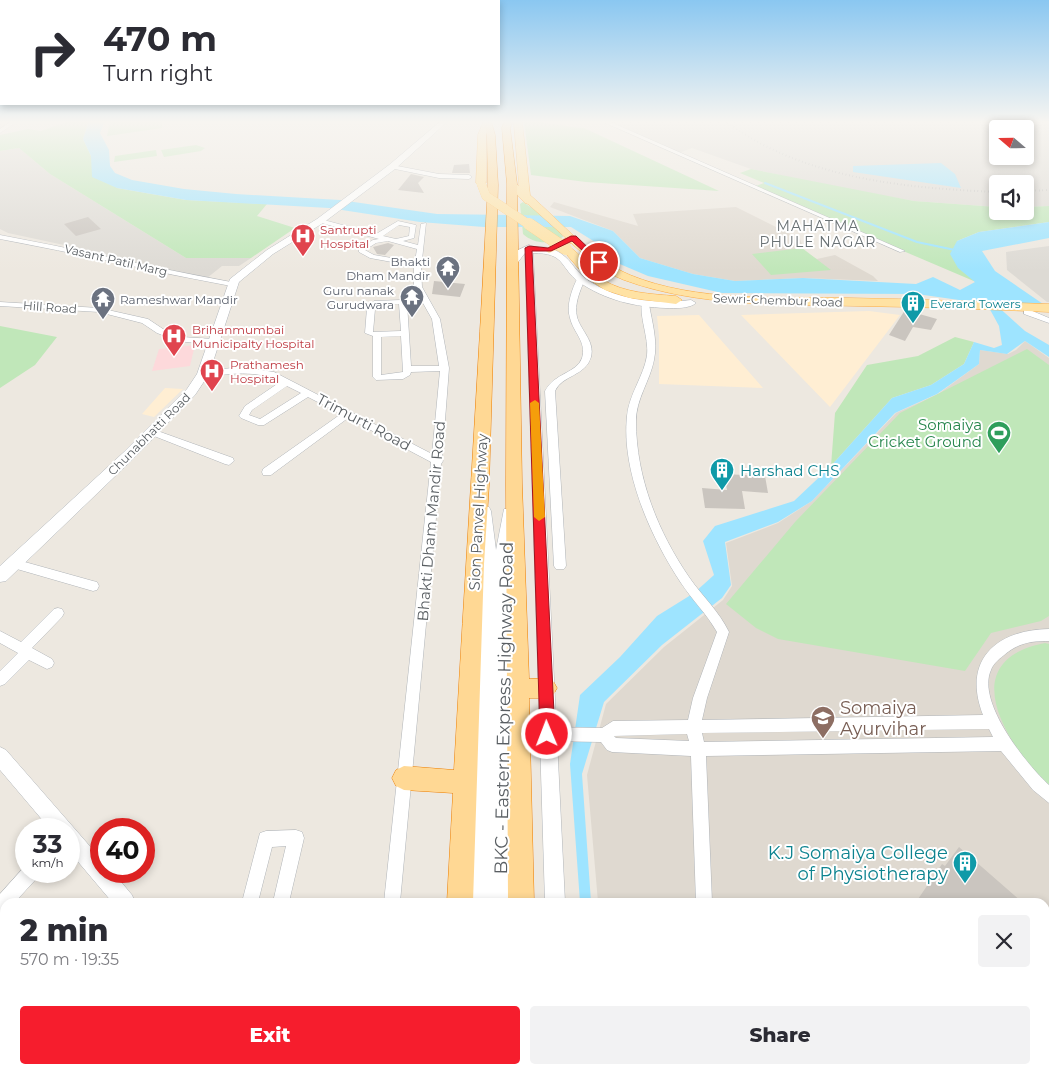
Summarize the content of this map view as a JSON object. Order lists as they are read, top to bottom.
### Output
{
  "streets": {
    "highway": ["Sion Panvel Highway"],
    "main road": ["Sewri-Chembur Road", "Chunabhatti Road", "BKC - Eastern Express Highway Road"],
    "street": [
      "Vasant Patil Marg",
      "Hill Road",
      "Trimurti Road",
      "Bhakti Dham Mandir Road"
    ]
  },
  "crossings": [
    ["Vasant Patil Marg", "Chunabhatti Road"],
    ["Sewri-Chembur Road", "Sion Panvel Highway"],
    ["Hill Road", "Chunabhatti Road"],
    ["Trimurti Road", "Chunabhatti Road"],
    ["Trimurti Road", "Bhakti Dham Mandir Road"],
    ["Sion Panvel Highway", "BKC - Eastern Express Highway Road"]
  ],
  "districts": ["MAHATMA PHULE NAGAR"],
  "places": {
    "hospital": ["Santrupti Hospital", "Brihanmumbai Municipalty Hospital", "Prathamesh Hospital"],
    "temple": ["Bhakti Dham Mandir", "Guru nanak Gurudwara", "Rameshwar Mandir"],
    "building": ["Everard Towers", "Harshad CHS", "K.J Somaiya College of Physiotherapy"],
    "sports": ["Somaiya Cricket Ground"],
    "school or university": ["Somaiya Ayurvihar"]
  },
  "north": "left",
  "page": {
    "turn": ["470 m", "Turn right"],
    "speed": "33 km/h",
    "limit": "40",
    "heading": ["2 min", "570 m · 19:35"],
    "buttons": ["Exit", "Share"]
  }
}
